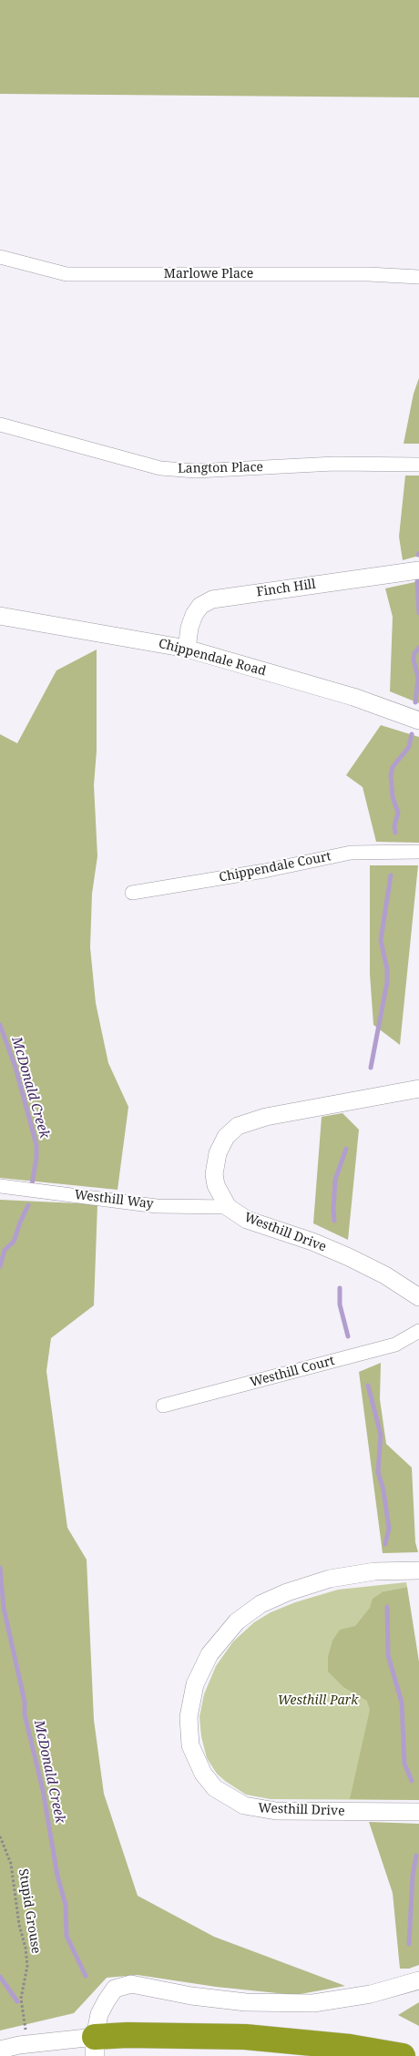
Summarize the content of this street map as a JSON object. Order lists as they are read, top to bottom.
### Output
{
  "streets": {
    "street": [
      "Marlowe Place",
      "Langton Place",
      "Finch Hill",
      "Chippendale Road",
      "Chippendale Court",
      "Westhill Way",
      "Westhill Drive",
      "Westhill Court"
    ],
    "path": ["Stupid Grouse"]
  },
  "crossings": [
    ["Finch Hill", "Chippendale Road"],
    ["Westhill Way", "Westhill Drive"]
  ],
  "water": ["McDonald Creek"],
  "parks": ["Westhill Park"]
}
